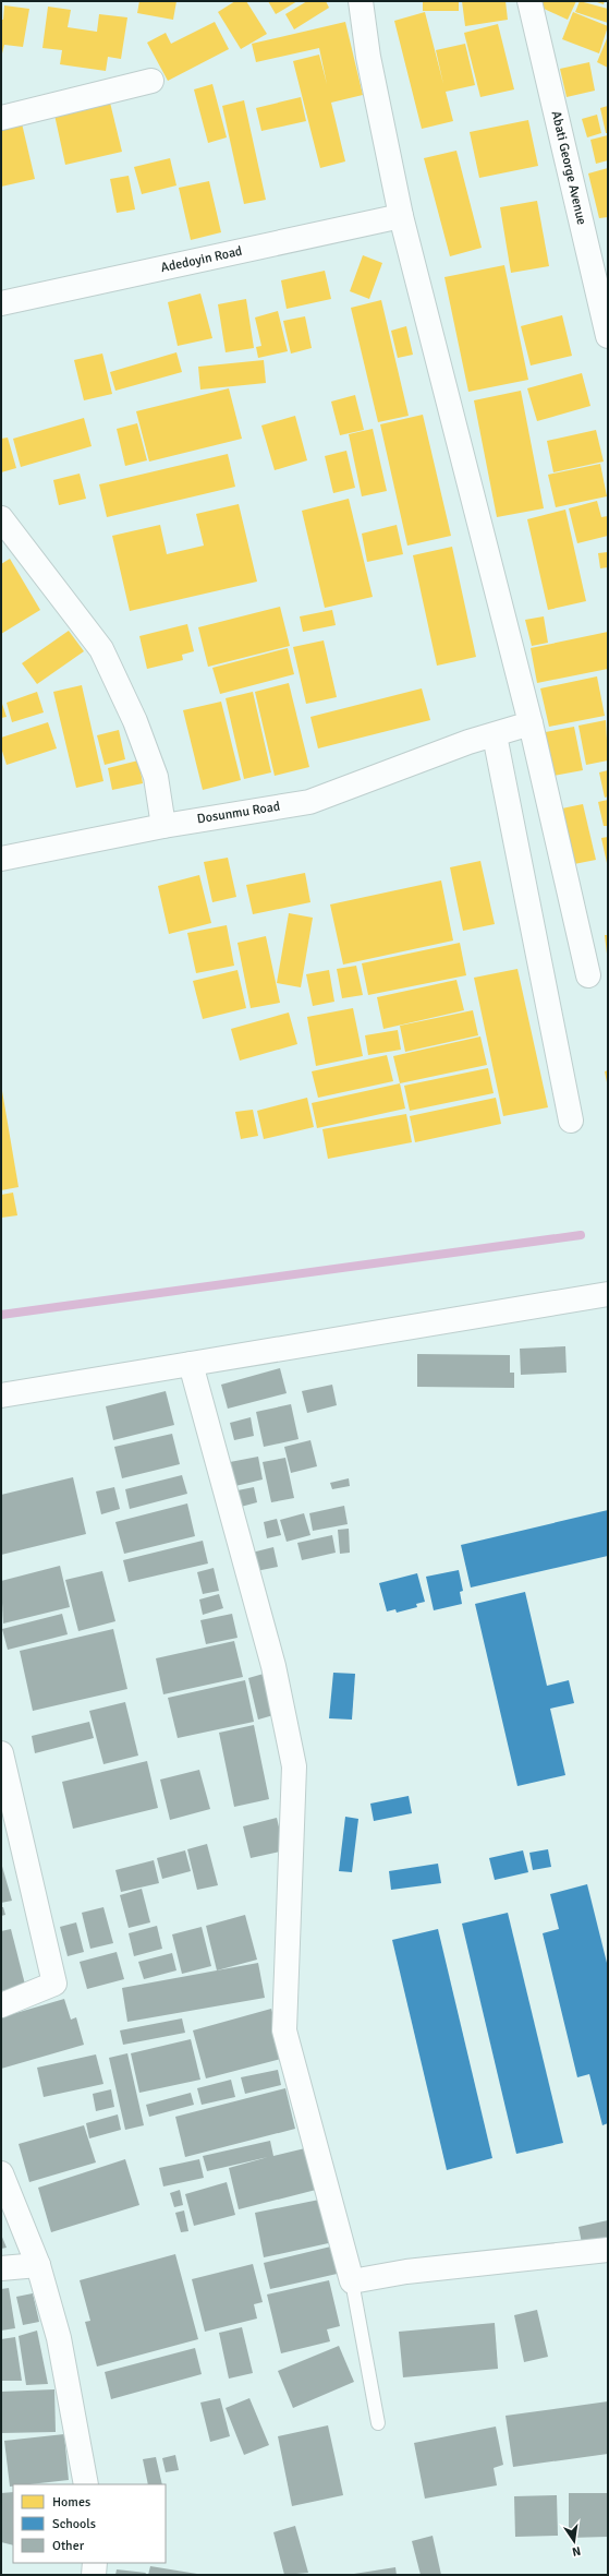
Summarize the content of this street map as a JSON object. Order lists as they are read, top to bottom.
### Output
{
  "streets": {
    "street": ["Abati George Avenue", "Adedoyin Road", "Dosunmu Road"]
  },
  "legend": ["Homes", "Schools", "Other"],
  "north": "bottom"
}
